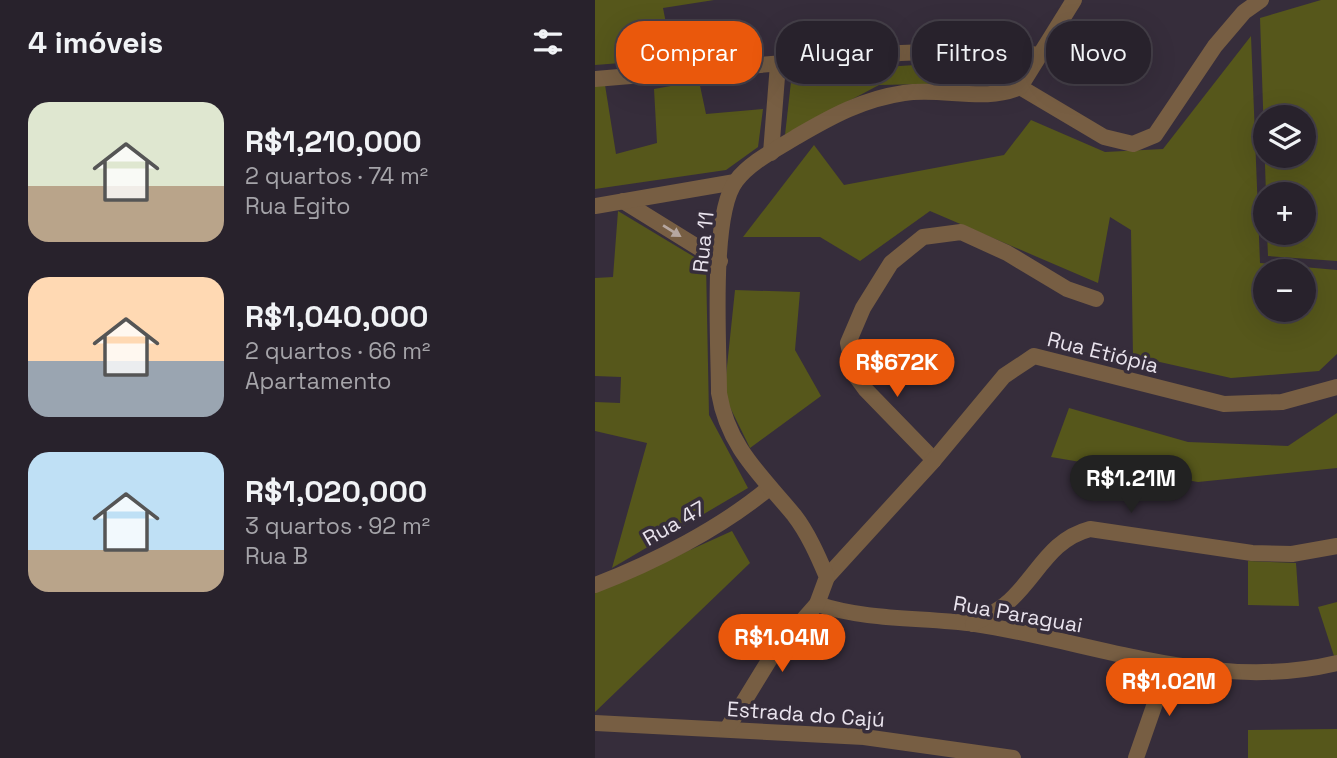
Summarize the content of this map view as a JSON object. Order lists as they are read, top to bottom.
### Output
{
  "streets": {
    "street": [
      "Rua 11",
      "Rua Etiópia",
      "Rua 47",
      "Rua Paraguai",
      "Estrada do Cajú"
    ]
  },
  "crossings": [
    ["Rua 11", "Rua Etiópia"],
    ["Rua 11", "Rua 47"]
  ],
  "page": {
    "heading": "4 imóveis",
    "chip": [
      "Comprar",
      "Alugar",
      "Filtros",
      "Novo"
    ],
    "list": [
      {
        "name": "R$1,210,000",
        "note": "2 quartos · 74 m² · Rua Egito"
      },
      {
        "name": "R$1,040,000",
        "note": "2 quartos · 66 m² · Apartamento"
      },
      {
        "name": "R$1,020,000",
        "note": "3 quartos · 92 m² · Rua B"
      }
    ],
    "map_buttons": ["+", "−"],
    "price": [
      "R$672K",
      "R$1.21M",
      "R$1.04M",
      "R$1.02M"
    ]
  }
}
